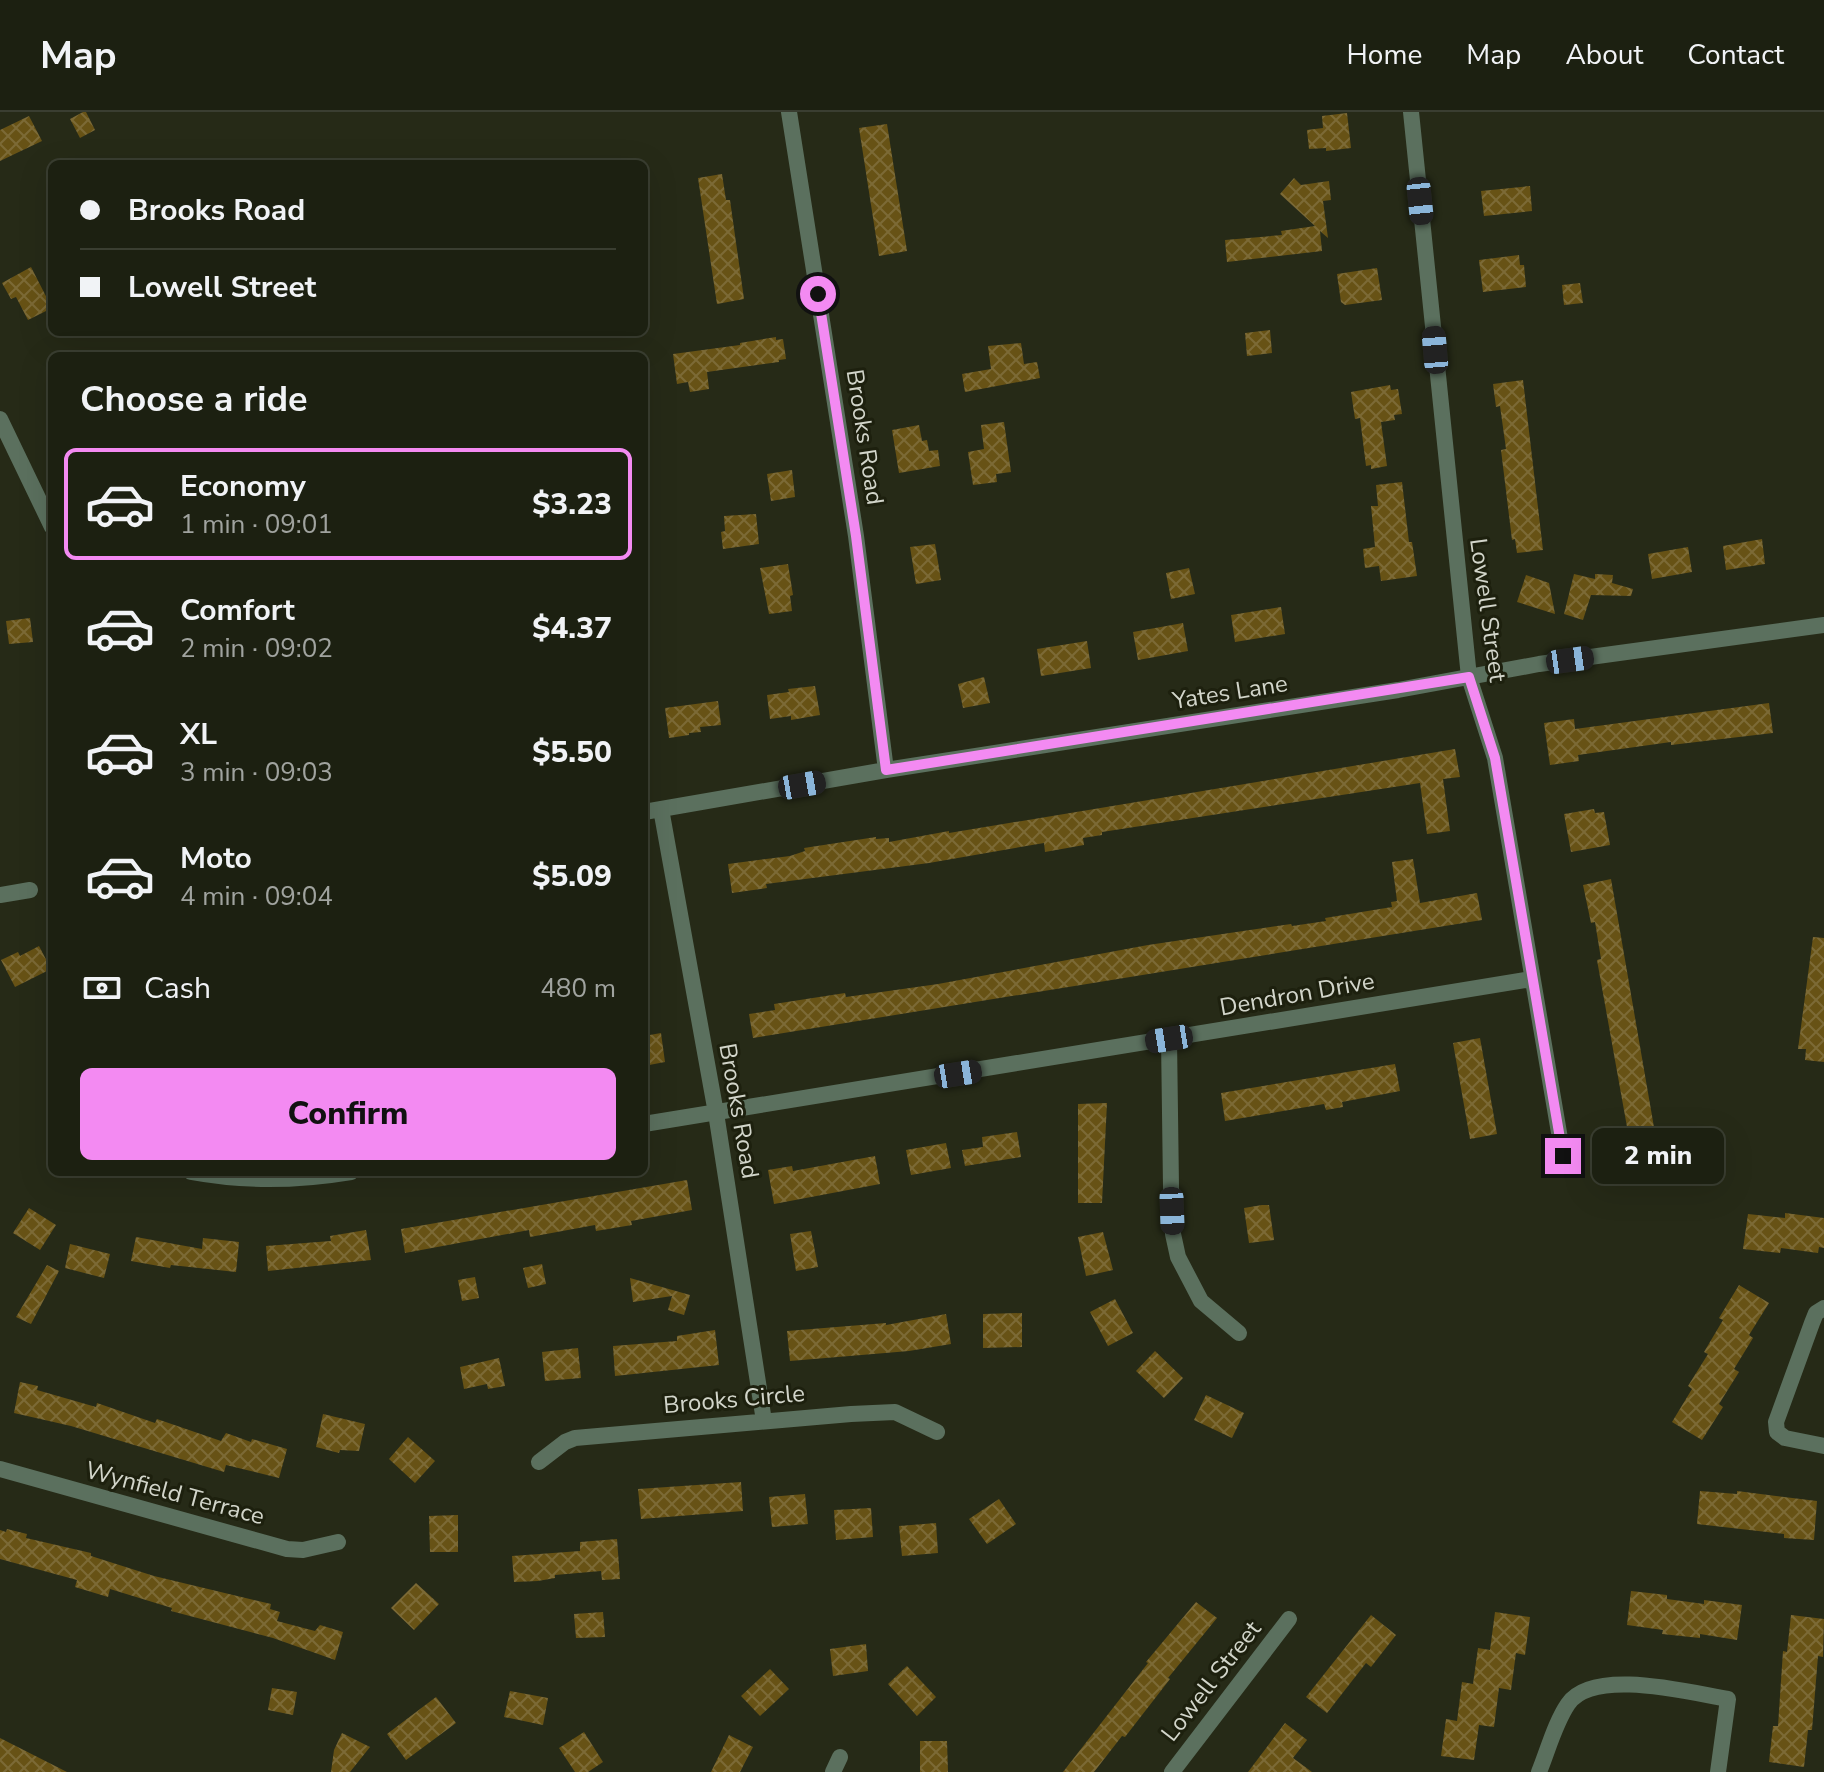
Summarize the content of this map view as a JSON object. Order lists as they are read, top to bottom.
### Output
{
  "streets": {
    "street": [
      "Brooks Road",
      "Lowell Street",
      "Yates Lane",
      "Dendron Drive",
      "Brooks Circle",
      "Wynfield Terrace"
    ]
  },
  "crossings": [
    ["Brooks Road", "Yates Lane"],
    ["Brooks Road", "Dendron Drive"],
    ["Brooks Road", "Brooks Circle"],
    ["Lowell Street", "Yates Lane"],
    ["Lowell Street", "Dendron Drive"]
  ],
  "page": {
    "header": "Map",
    "nav": [
      "Home",
      "Map",
      "About",
      "Contact"
    ],
    "banner": ["Brooks Road", "Lowell Street"],
    "heading": "Choose a ride",
    "list": [
      {
        "name": "Economy",
        "note": "1 min · 09:01",
        "value": "$3.23"
      },
      {
        "name": "Comfort",
        "note": "2 min · 09:02",
        "value": "$4.37"
      },
      {
        "name": "XL",
        "note": "3 min · 09:03",
        "value": "$5.50"
      },
      {
        "name": "Moto",
        "note": "4 min · 09:04",
        "value": "$5.09"
      }
    ],
    "pay": ["Cash", "480 m"],
    "buttons": "Confirm",
    "bubble": "2 min"
  }
}
